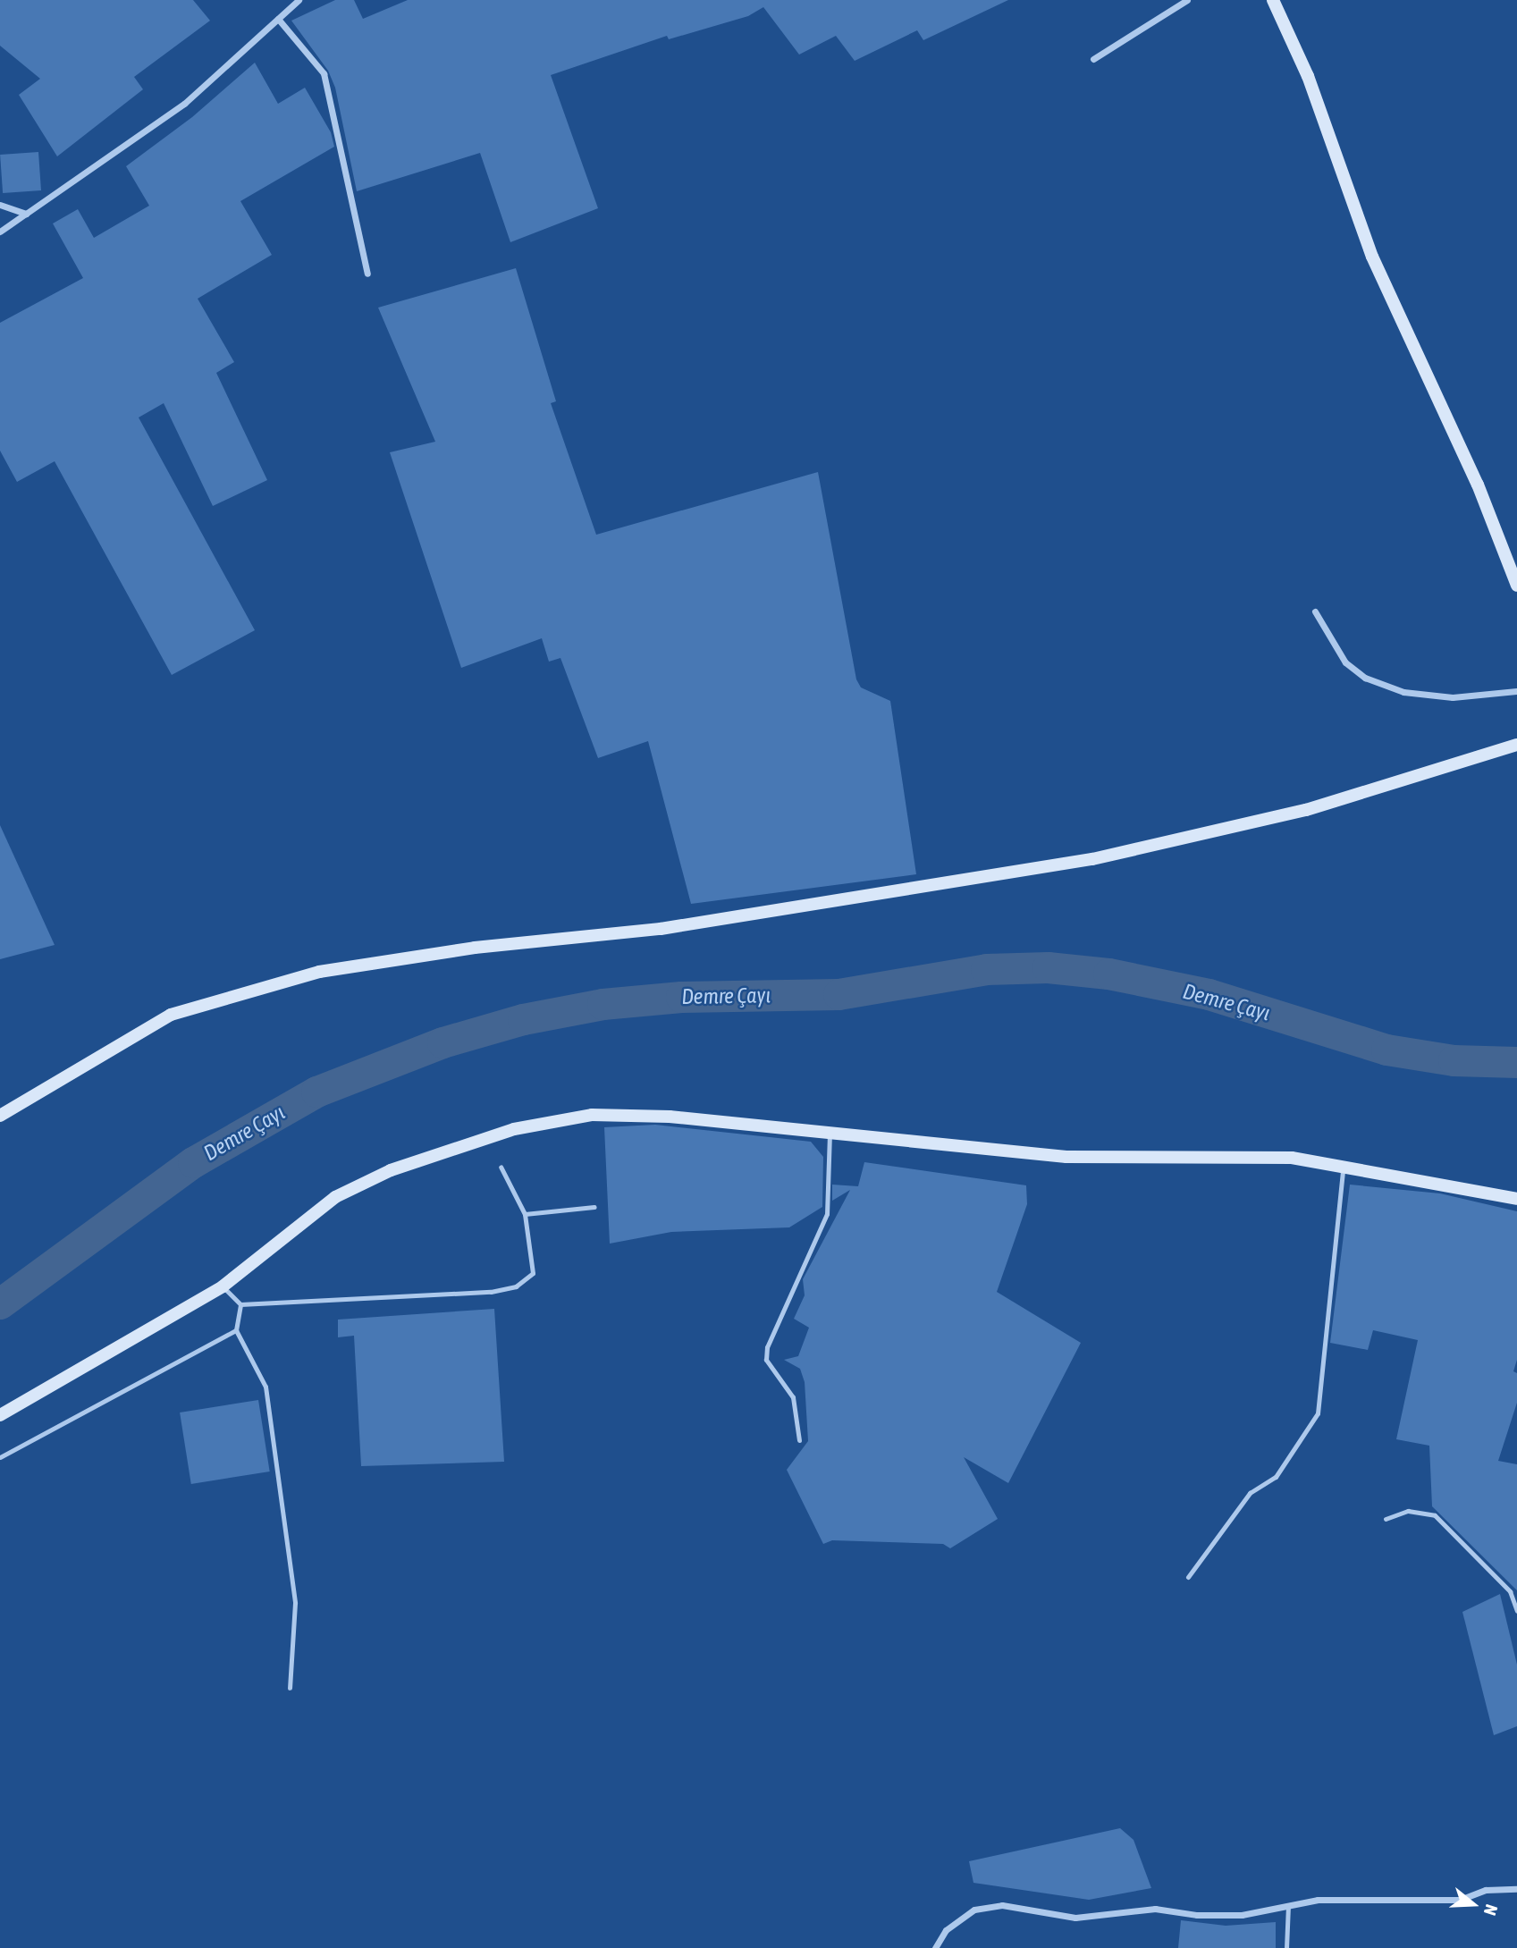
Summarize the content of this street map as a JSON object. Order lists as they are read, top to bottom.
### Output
{
  "water": ["Demre Çayı"],
  "north": "right"
}
